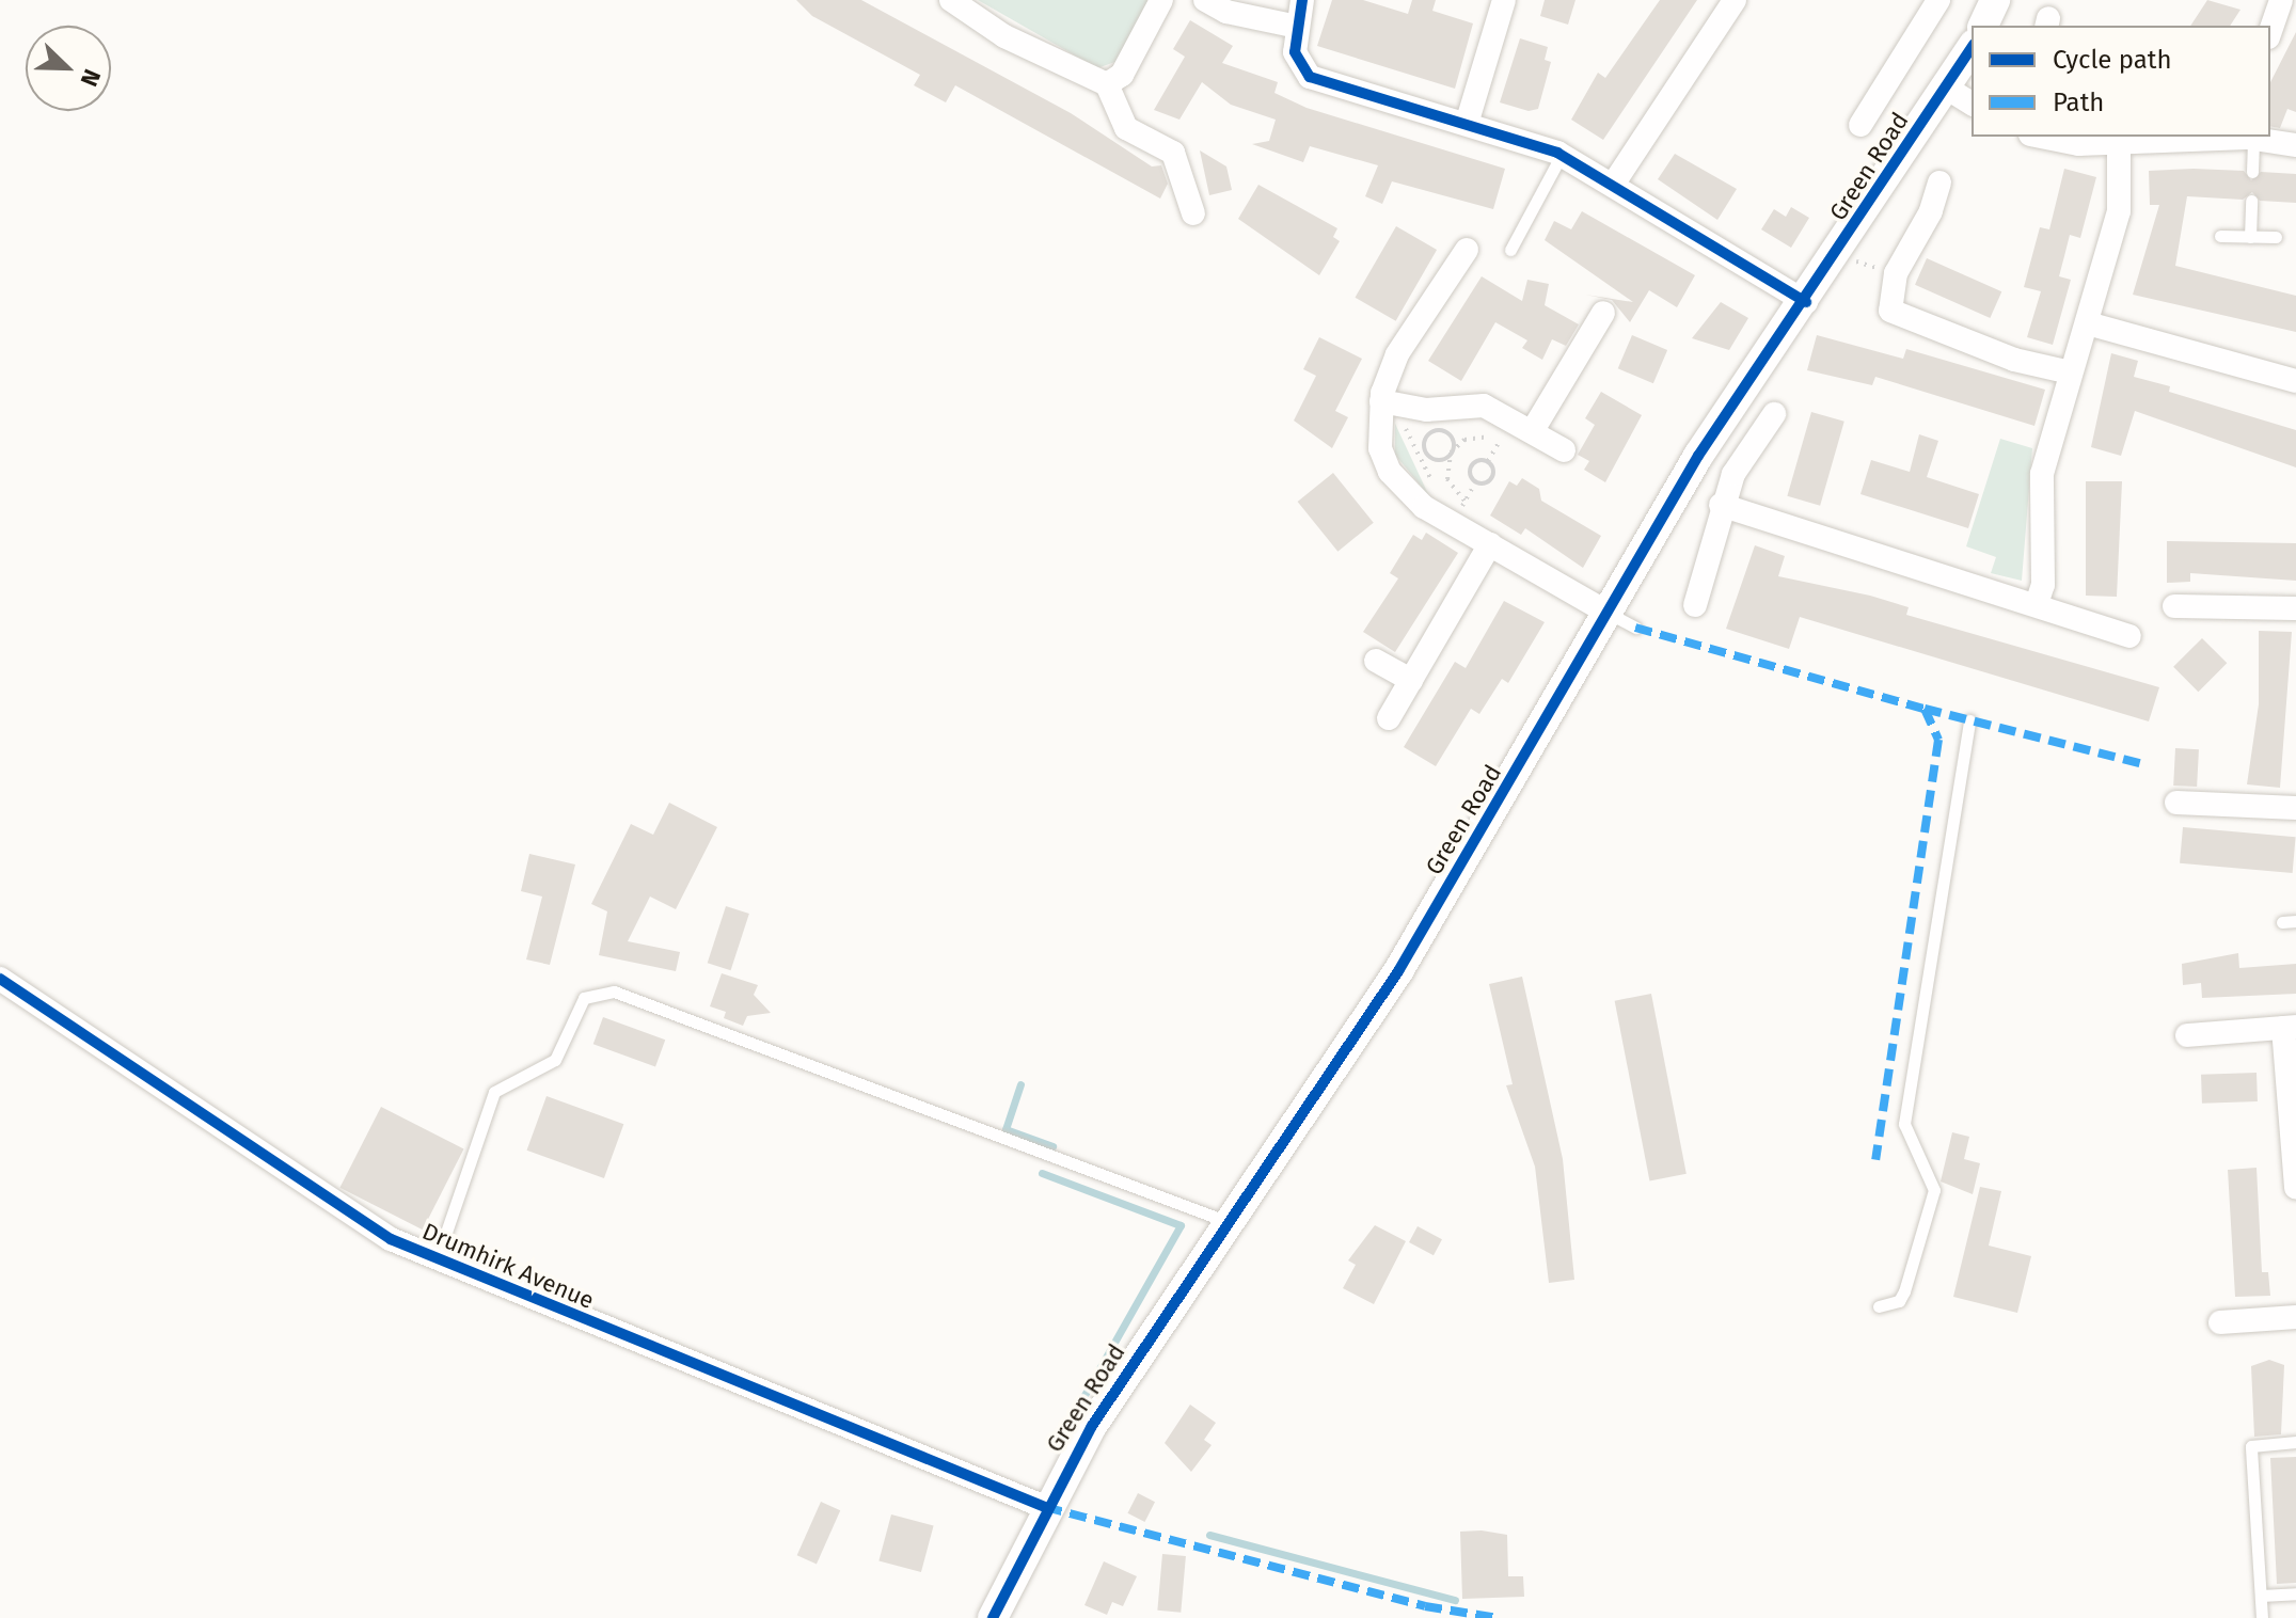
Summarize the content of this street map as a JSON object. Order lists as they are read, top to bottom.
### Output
{
  "streets": {
    "street": ["Green Road", "Drumhirk Avenue"]
  },
  "crossings": [
    ["Green Road", "Drumhirk Avenue"]
  ],
  "legend": ["Cycle path", "Path"],
  "north": "bottom right"
}
